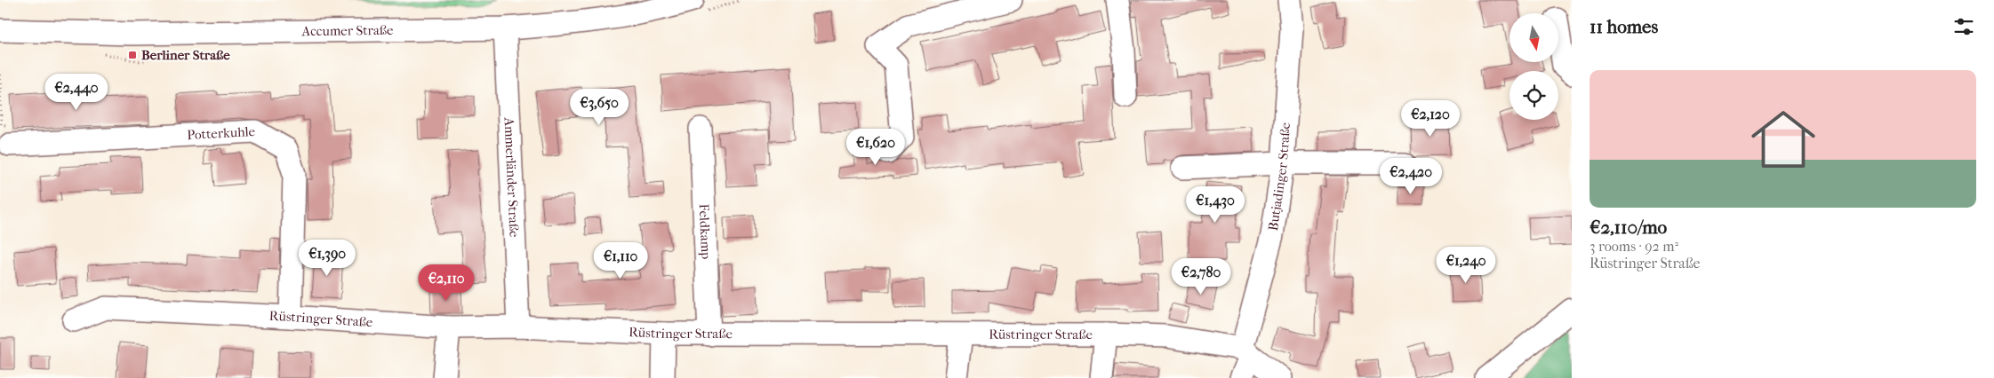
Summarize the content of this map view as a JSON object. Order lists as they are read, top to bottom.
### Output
{
  "streets": {
    "street": [
      "Accumer Straße",
      "Potterkuhle",
      "Butjadinger Straße",
      "Ammerländer Straße",
      "Feldkamp",
      "Rüstringer Straße"
    ]
  },
  "crossings": [
    ["Accumer Straße", "Ammerländer Straße"],
    ["Potterkuhle", "Rüstringer Straße"],
    ["Butjadinger Straße", "Rüstringer Straße"],
    ["Ammerländer Straße", "Rüstringer Straße"],
    ["Feldkamp", "Rüstringer Straße"]
  ],
  "places": {
    "transit": ["Berliner Straße"]
  },
  "north": "bottom",
  "page": {
    "heading": "11 homes",
    "list": [
      {
        "name": "€2,110/mo",
        "note": "3 rooms · 92 m² · Rüstringer Straße"
      }
    ],
    "price": [
      "€2,440",
      "€3,650",
      "€2,120",
      "€1,620",
      "€2,420",
      "€1,430",
      "€1,390",
      "€1,110",
      "€1,240",
      "€2,780",
      "€2,110"
    ]
  }
}
